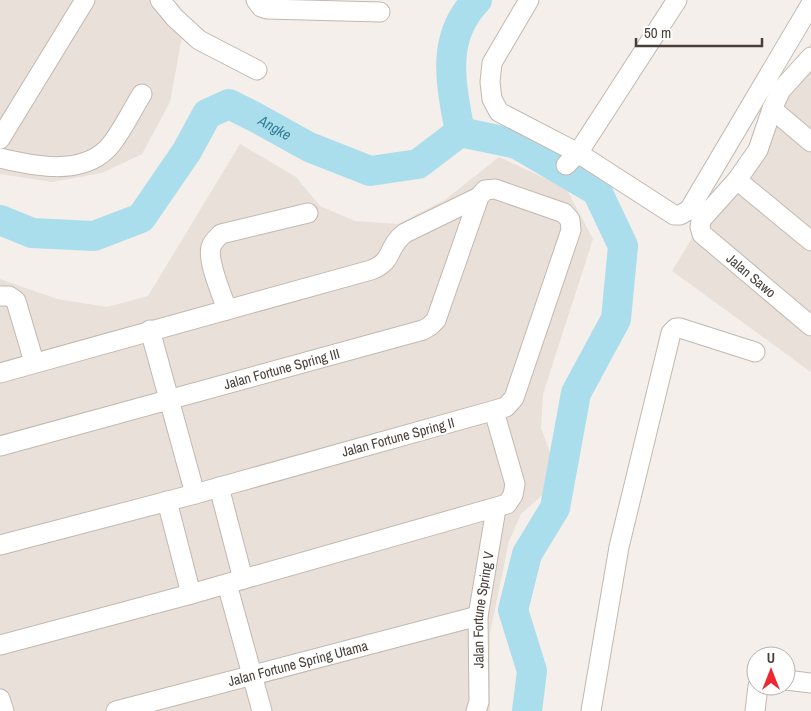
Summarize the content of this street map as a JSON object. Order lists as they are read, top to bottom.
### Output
{
  "streets": {
    "street": [
      "Jalan Sawo",
      "Jalan Fortune Spring III",
      "Jalan Fortune Spring II",
      "Jalan Fortune Spring V",
      "Jalan Fortune Spring Utama"
    ]
  },
  "crossings": [
    ["Jalan Fortune Spring III", "Jalan Fortune Spring II"],
    ["Jalan Fortune Spring V", "Jalan Fortune Spring Utama"]
  ],
  "water": ["Angke"],
  "scale_bar": "50 m",
  "north": "top"
}
